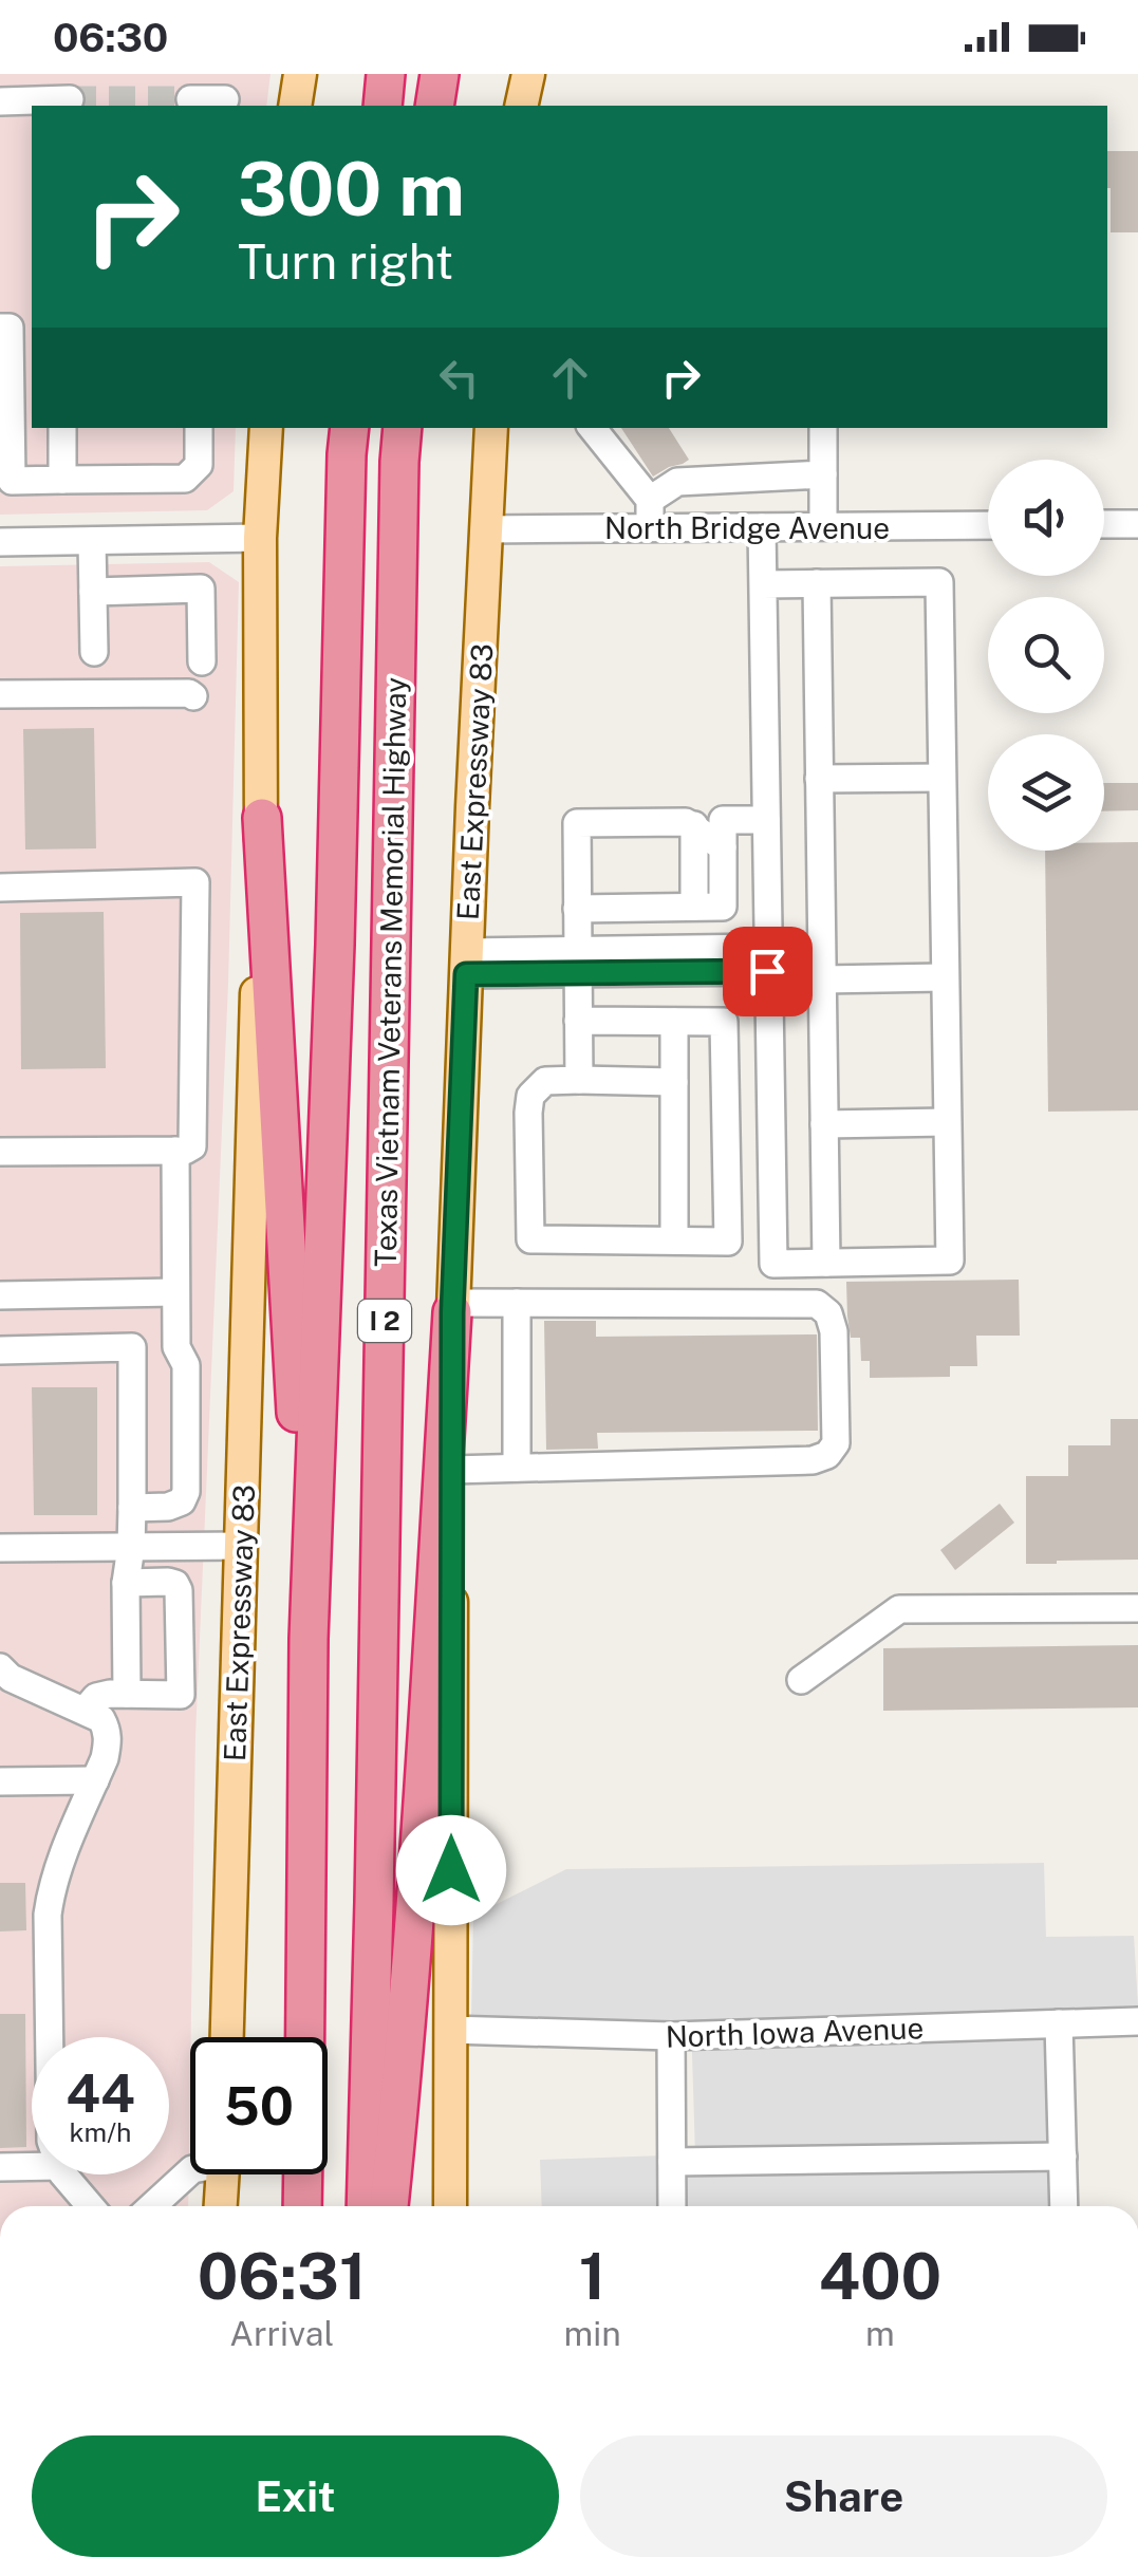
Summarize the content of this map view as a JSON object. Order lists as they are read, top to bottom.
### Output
{
  "streets": {
    "highway": ["Texas Vietnam Veterans Memorial Highway", "I 2"],
    "main road": ["East Expressway 83"],
    "street": ["North Bridge Avenue", "North Iowa Avenue"]
  },
  "crossings": [
    ["North Bridge Avenue", "East Expressway 83"],
    ["East Expressway 83", "North Iowa Avenue"]
  ],
  "page": {
    "status": "06:30",
    "turn": ["300 m", "Turn right"],
    "speed": "44 km/h",
    "limit": "50",
    "eta": [
      "06:31",
      "Arrival",
      "1",
      "min",
      "400",
      "m"
    ],
    "buttons": ["Exit", "Share"]
  }
}
